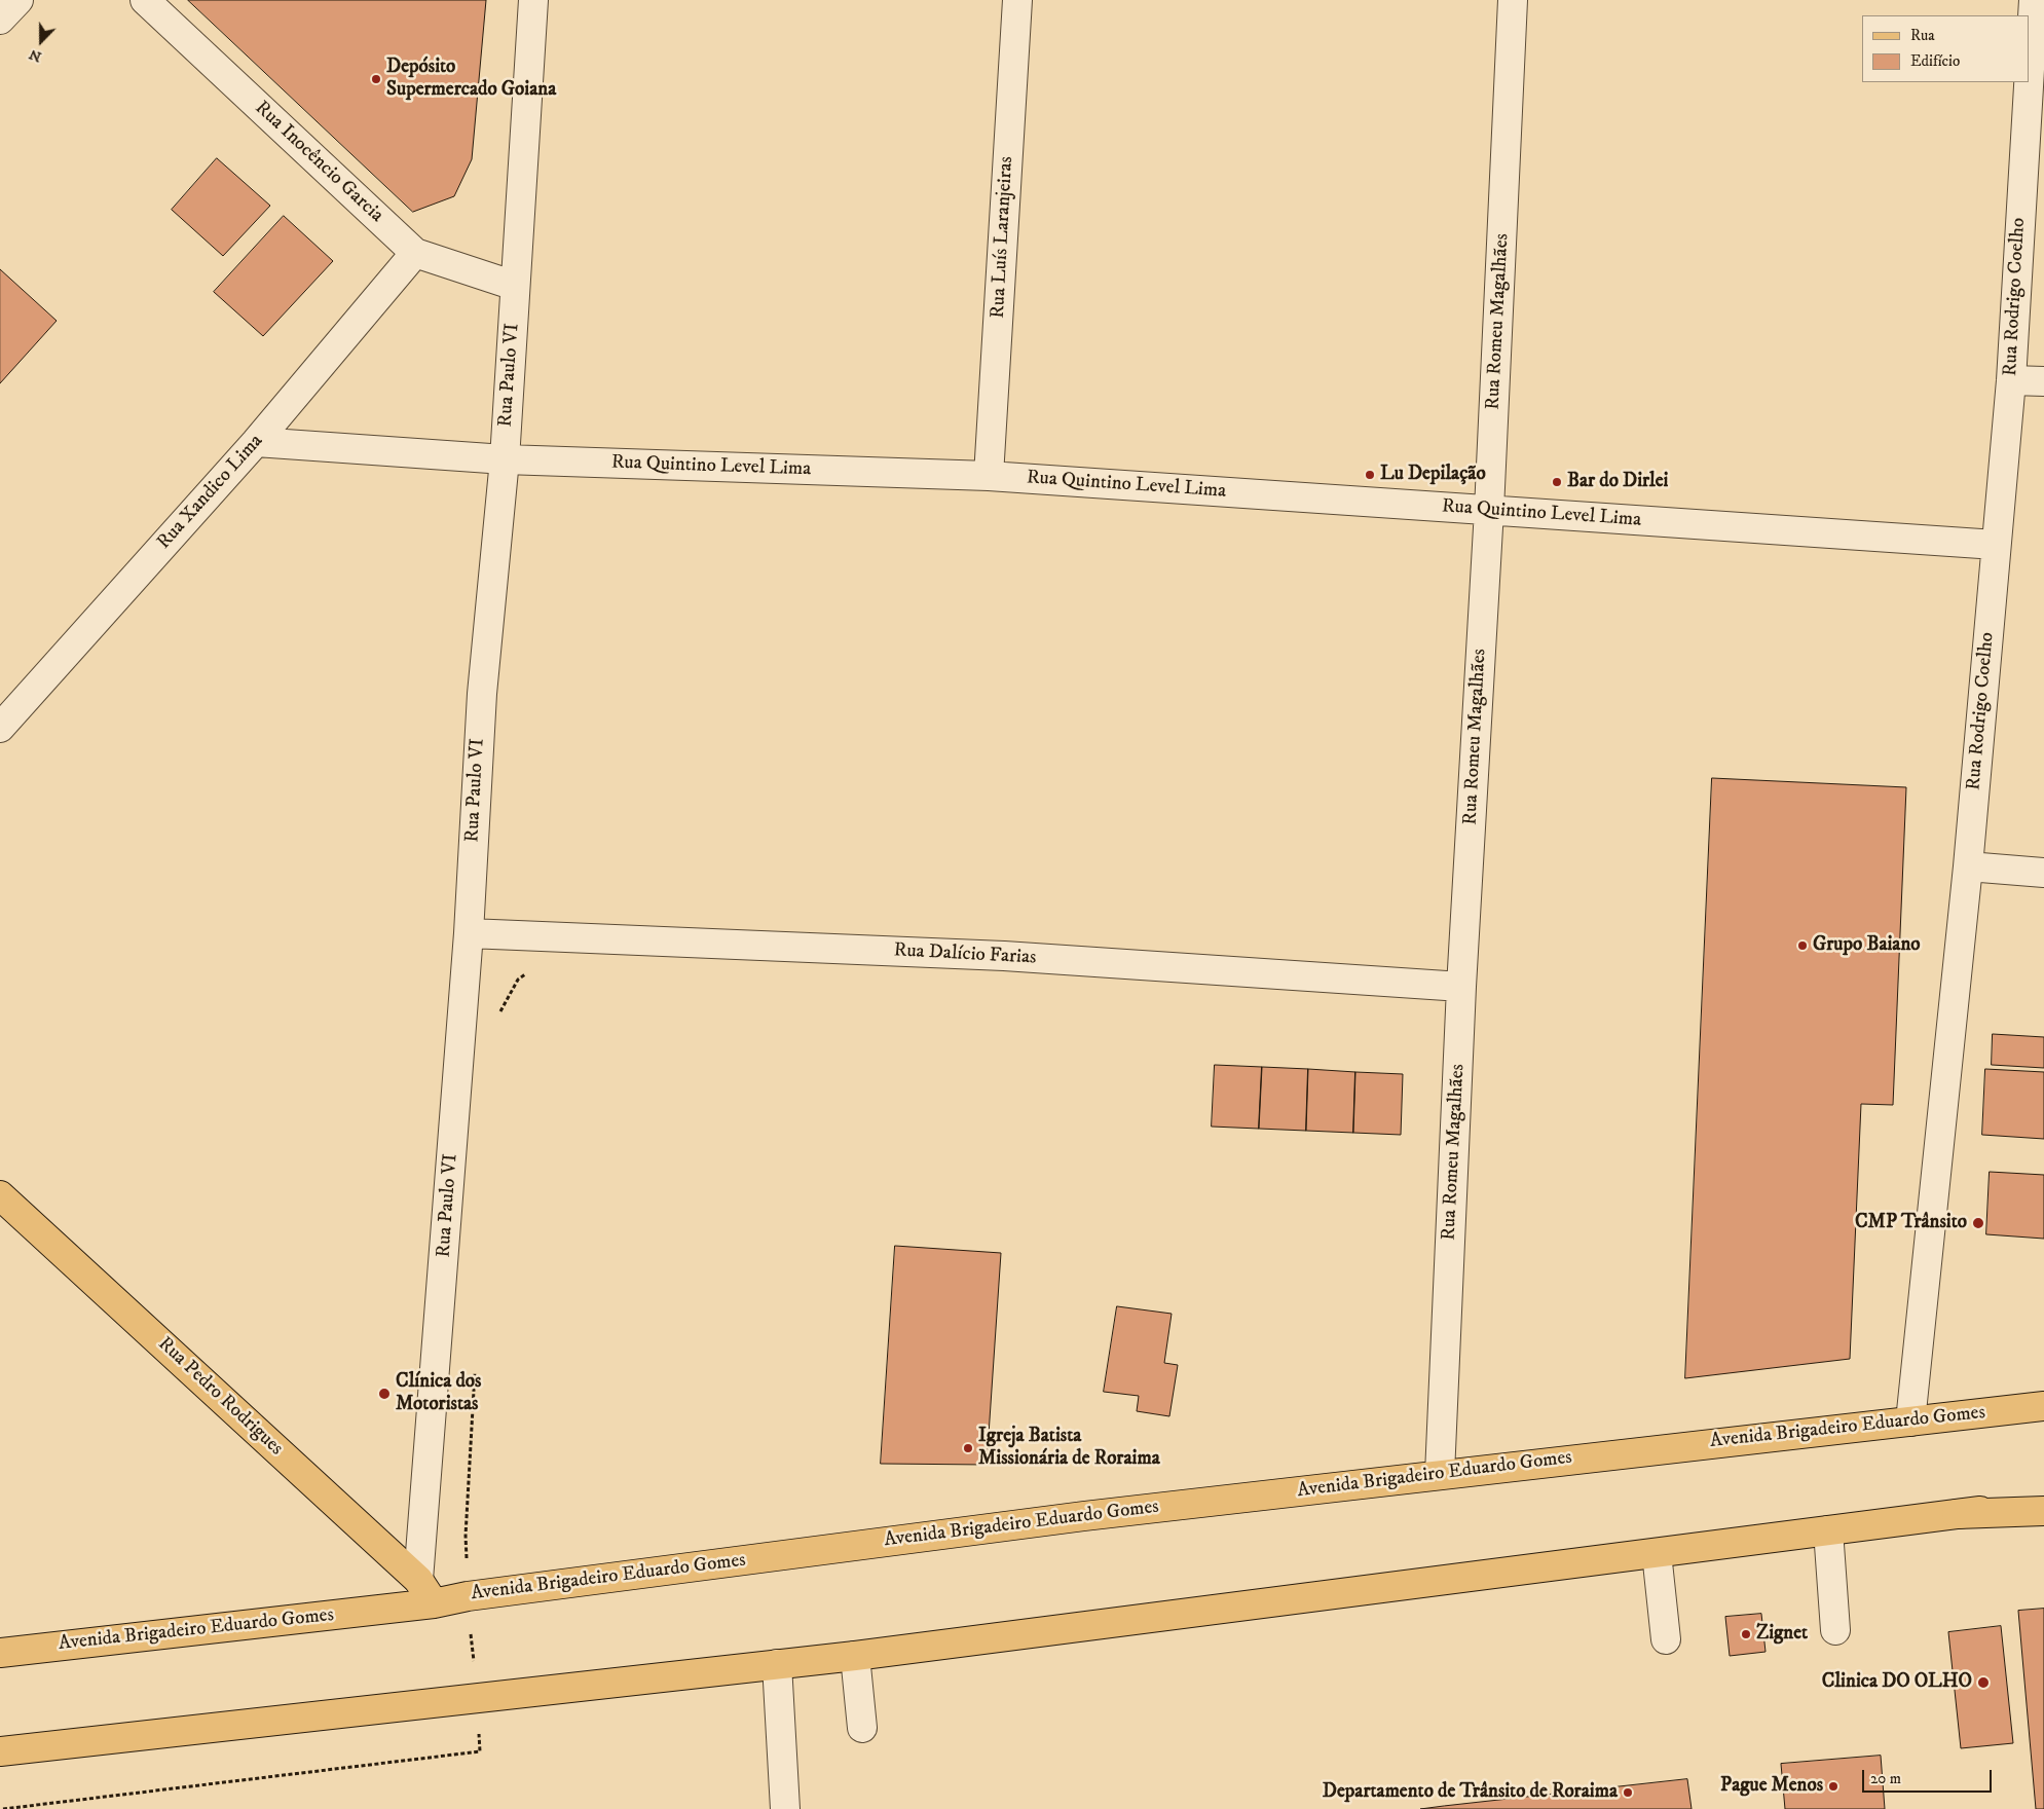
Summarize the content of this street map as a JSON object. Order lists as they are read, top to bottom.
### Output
{
  "streets": {
    "main road": ["Rua Pedro Rodrigues", "Avenida Brigadeiro Eduardo Gomes"],
    "street": [
      "Rua Inocêncio Garcia",
      "Rua Luís Laranjeiras",
      "Rua Rodrigo Coelho",
      "Rua Romeu Magalhães",
      "Rua Paulo VI",
      "Rua Quintino Level Lima",
      "Rua Xandico Lima",
      "Rua Dalício Farias"
    ]
  },
  "crossings": [
    ["Rua Inocêncio Garcia", "Rua Paulo VI"],
    ["Rua Inocêncio Garcia", "Rua Xandico Lima"],
    ["Rua Luís Laranjeiras", "Rua Quintino Level Lima"],
    ["Rua Rodrigo Coelho", "Rua Quintino Level Lima"],
    ["Rua Rodrigo Coelho", "Avenida Brigadeiro Eduardo Gomes"],
    ["Rua Romeu Magalhães", "Rua Quintino Level Lima"],
    ["Rua Romeu Magalhães", "Rua Dalício Farias"],
    ["Rua Romeu Magalhães", "Avenida Brigadeiro Eduardo Gomes"],
    ["Rua Paulo VI", "Rua Quintino Level Lima"],
    ["Rua Paulo VI", "Rua Dalício Farias"],
    ["Rua Paulo VI", "Rua Pedro Rodrigues"],
    ["Rua Quintino Level Lima", "Rua Xandico Lima"],
    ["Rua Pedro Rodrigues", "Avenida Brigadeiro Eduardo Gomes"]
  ],
  "places": [
    "Depósito Supermercado Goiana",
    "Lu Depilação",
    "Bar do Dirlei",
    "Grupo Baiano",
    "CMP Trânsito",
    "Clínica dos Motoristas",
    "Igreja Batista Missionária de Roraima",
    "Zignet",
    "Clinica DO OLHO",
    "Pague Menos",
    "Departamento de Trânsito de Roraima"
  ],
  "legend": ["Rua", "Edifício"],
  "scale_bar": "20 m",
  "north": "bottom"
}
